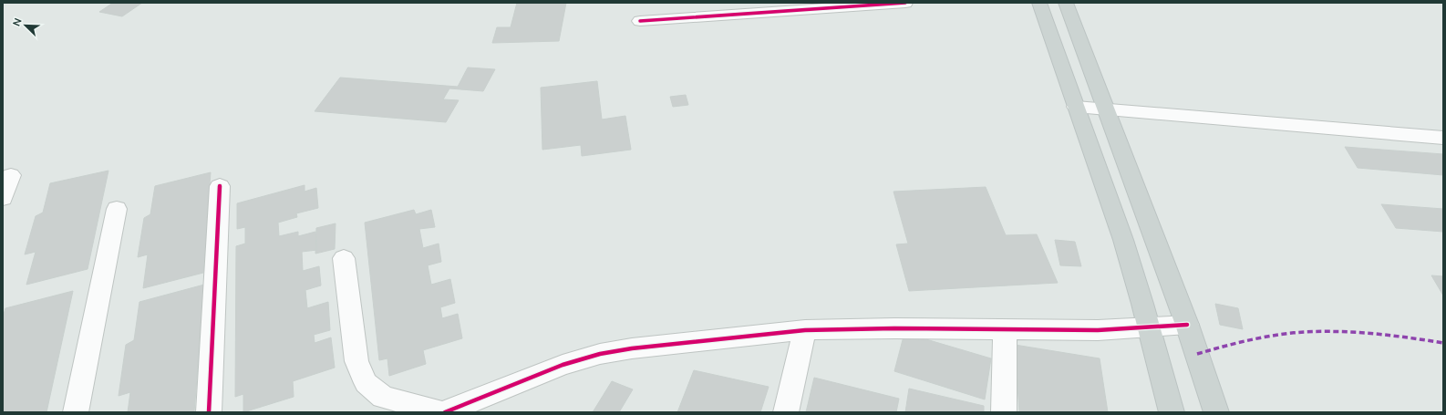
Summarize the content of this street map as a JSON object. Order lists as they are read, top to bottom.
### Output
{
  "north": "top left"
}
